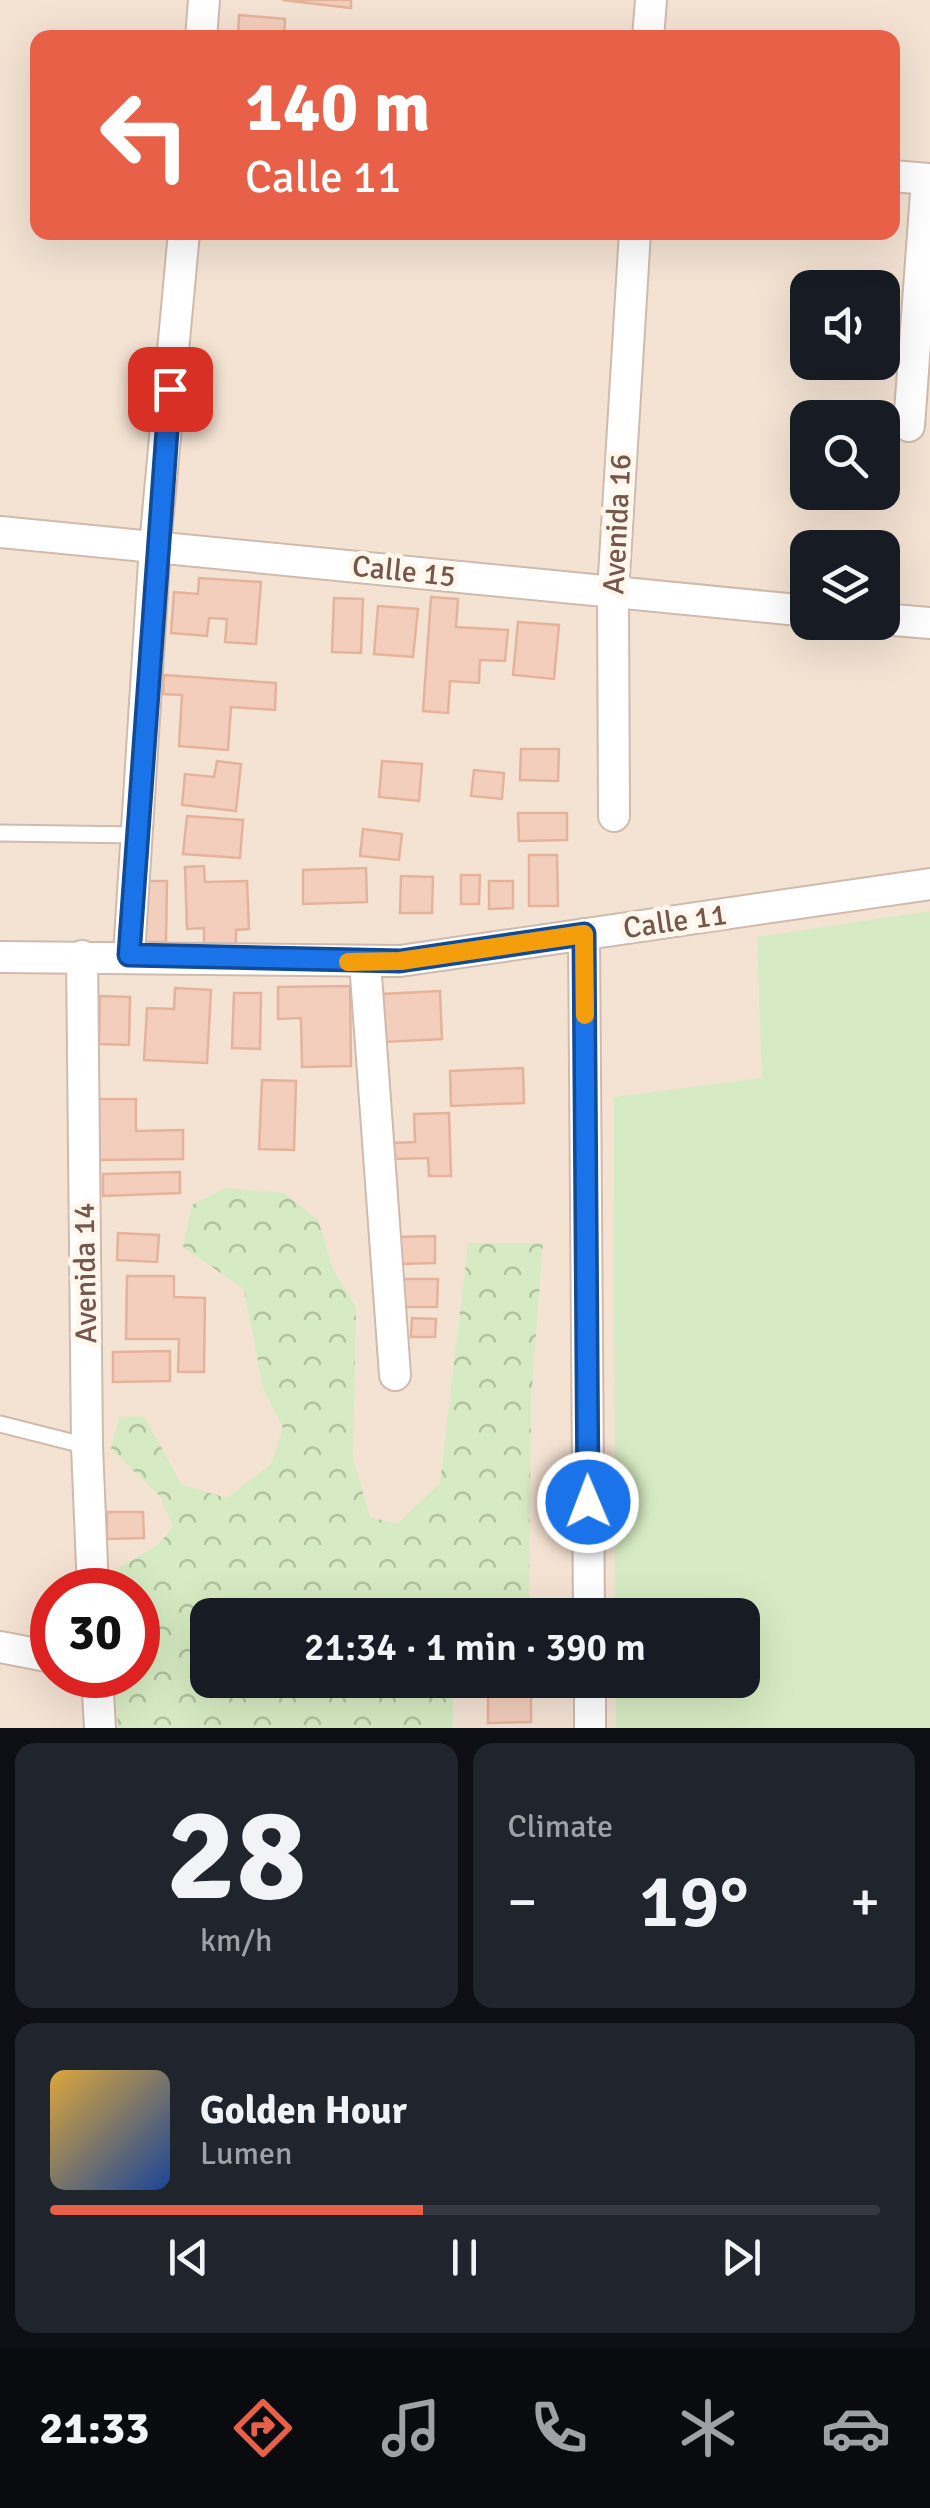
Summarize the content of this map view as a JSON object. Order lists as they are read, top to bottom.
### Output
{
  "streets": {
    "street": [
      "Avenida 16",
      "Calle 15",
      "Calle 11",
      "Avenida 14"
    ]
  },
  "crossings": [
    ["Avenida 16", "Calle 15"],
    ["Calle 11", "Avenida 14"]
  ],
  "page": {
    "turn": ["140 m", "Calle 11"],
    "limit": "30",
    "trip": "21:34 · 1 min · 390 m",
    "tile": [
      ["28", "km/h"],
      "Climate"
    ],
    "heat": ["−", "19°", "+"],
    "song": ["Golden Hour", "Lumen"],
    "tabs": "21:33"
  }
}
